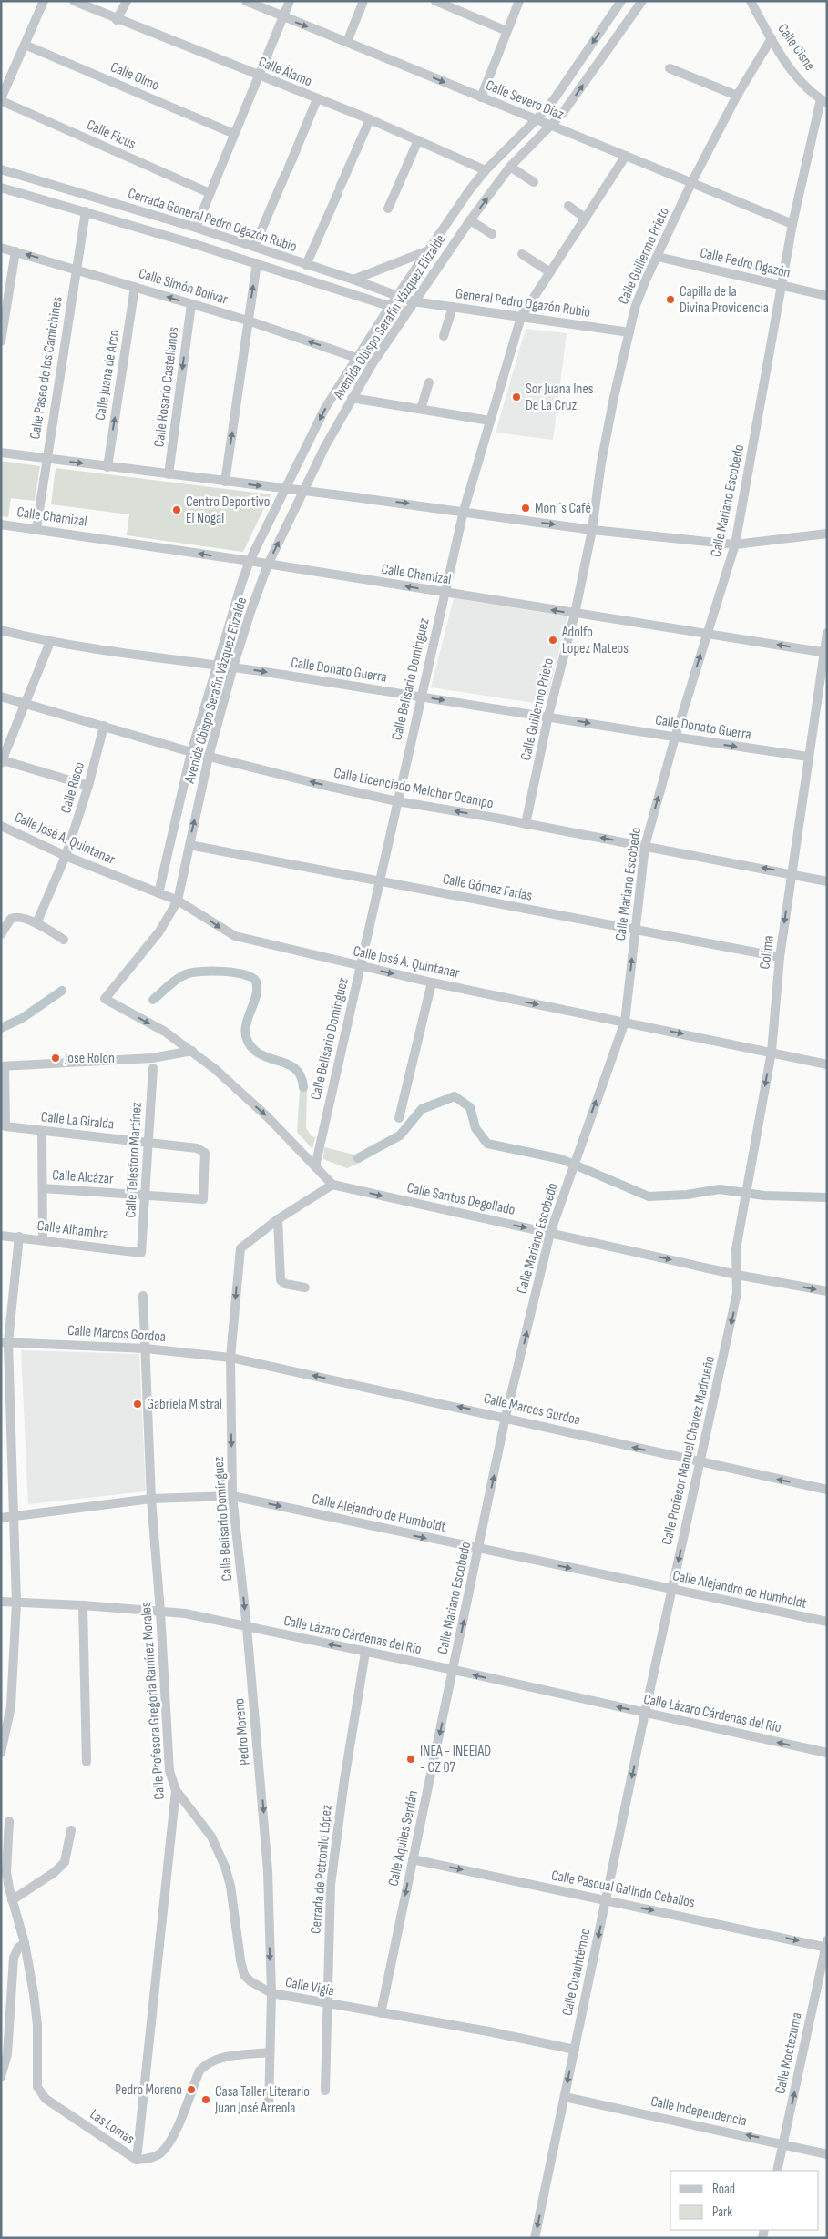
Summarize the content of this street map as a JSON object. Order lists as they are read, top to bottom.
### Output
{
  "streets": {
    "street": [
      "Calle Cisne",
      "Calle Álamo",
      "Calle Olmo",
      "Calle Severo Díaz",
      "Calle Ficus",
      "Cerrada General Pedro Ogazón Rubio",
      "Calle Guillermo Prieto",
      "Calle Pedro Ogazón",
      "Calle Simón Bolívar",
      "General Pedro Ogazón Rubio",
      "Avenida Obispo Serafín Vázquez Elizalde",
      "Calle Paseo de los Camichines",
      "Calle Juana de Arco",
      "Calle Rosario Castellanos",
      "Calle Mariano Escobedo",
      "Calle Chamizal",
      "Calle Donato Guerra",
      "Calle Belisario Domínguez",
      "Calle Risco",
      "Calle Licenciado Melchor Ocampo",
      "Calle José A. Quintanar",
      "Calle Gómez Farías",
      "Colima",
      "Calle La Giralda",
      "Calle Telésforo Martínez",
      "Calle Alcázar",
      "Calle Santos Degollado",
      "Calle Alhambra",
      "Calle Marcos Gordoa",
      "Calle Marcos Gurdoa",
      "Calle Profesor Manuel Chávez Madrueño",
      "Calle Alejandro de Humboldt",
      "Calle Lázaro Cárdenas del Río",
      "Calle Profesora Gregoria Ramírez Morales",
      "Pedro Moreno",
      "Calle Aquiles Serdán",
      "Cerrada de Petronilo López",
      "Calle Pascual Galindo Ceballos",
      "Calle Cuauhtémoc",
      "Calle Vigía",
      "Calle Moctezuma",
      "Calle Independencia",
      "Las Lomas"
    ]
  },
  "crossings": [
    ["Calle Cisne", "Calle Guillermo Prieto"],
    ["Calle Cisne", "Calle Mariano Escobedo"],
    ["Calle Álamo", "Avenida Obispo Serafín Vázquez Elizalde"],
    ["Calle Severo Díaz", "Calle Guillermo Prieto"],
    ["Calle Severo Díaz", "Avenida Obispo Serafín Vázquez Elizalde"],
    ["Calle Severo Díaz", "Calle Mariano Escobedo"],
    ["Calle Severo Díaz", "Calle Belisario Domínguez"],
    ["Cerrada General Pedro Ogazón Rubio", "General Pedro Ogazón Rubio"],
    ["Cerrada General Pedro Ogazón Rubio", "Avenida Obispo Serafín Vázquez Elizalde"],
    ["Cerrada General Pedro Ogazón Rubio", "Calle Paseo de los Camichines"],
    ["Calle Guillermo Prieto", "Calle Pedro Ogazón"],
    ["Calle Guillermo Prieto", "General Pedro Ogazón Rubio"],
    ["Calle Guillermo Prieto", "Calle Chamizal"],
    ["Calle Guillermo Prieto", "Calle Donato Guerra"],
    ["Calle Guillermo Prieto", "Calle Licenciado Melchor Ocampo"],
    ["Calle Pedro Ogazón", "Calle Mariano Escobedo"],
    ["Calle Simón Bolívar", "Avenida Obispo Serafín Vázquez Elizalde"],
    ["Calle Simón Bolívar", "Calle Paseo de los Camichines"],
    ["Calle Simón Bolívar", "Calle Juana de Arco"],
    ["Calle Simón Bolívar", "Calle Rosario Castellanos"],
    ["General Pedro Ogazón Rubio", "Avenida Obispo Serafín Vázquez Elizalde"],
    ["General Pedro Ogazón Rubio", "Calle Belisario Domínguez"],
    ["Avenida Obispo Serafín Vázquez Elizalde", "Calle Chamizal"],
    ["Avenida Obispo Serafín Vázquez Elizalde", "Calle Donato Guerra"],
    ["Avenida Obispo Serafín Vázquez Elizalde", "Calle Licenciado Melchor Ocampo"],
    ["Avenida Obispo Serafín Vázquez Elizalde", "Calle José A. Quintanar"],
    ["Avenida Obispo Serafín Vázquez Elizalde", "Calle Gómez Farías"],
    ["Calle Paseo de los Camichines", "Calle Chamizal"],
    ["Calle Mariano Escobedo", "Calle Chamizal"],
    ["Calle Mariano Escobedo", "Calle Donato Guerra"],
    ["Calle Mariano Escobedo", "Calle Licenciado Melchor Ocampo"],
    ["Calle Mariano Escobedo", "Calle José A. Quintanar"],
    ["Calle Mariano Escobedo", "Calle Gómez Farías"],
    ["Calle Mariano Escobedo", "Calle Santos Degollado"],
    ["Calle Mariano Escobedo", "Calle Marcos Gurdoa"],
    ["Calle Mariano Escobedo", "Calle Alejandro de Humboldt"],
    ["Calle Mariano Escobedo", "Calle Lázaro Cárdenas del Río"],
    ["Calle Mariano Escobedo", "Calle Aquiles Serdán"],
    ["Calle Chamizal", "Calle Belisario Domínguez"],
    ["Calle Chamizal", "Colima"],
    ["Calle Donato Guerra", "Calle Belisario Domínguez"],
    ["Calle Donato Guerra", "Colima"],
    ["Calle Belisario Domínguez", "Calle Licenciado Melchor Ocampo"],
    ["Calle Belisario Domínguez", "Calle José A. Quintanar"],
    ["Calle Belisario Domínguez", "Calle Gómez Farías"],
    ["Calle Belisario Domínguez", "Calle Santos Degollado"],
    ["Calle Belisario Domínguez", "Calle Marcos Gordoa"],
    ["Calle Belisario Domínguez", "Calle Marcos Gurdoa"],
    ["Calle Belisario Domínguez", "Calle Alejandro de Humboldt"],
    ["Calle Belisario Domínguez", "Calle Lázaro Cárdenas del Río"],
    ["Calle Belisario Domínguez", "Pedro Moreno"],
    ["Calle Risco", "Calle Licenciado Melchor Ocampo"],
    ["Calle Risco", "Calle José A. Quintanar"],
    ["Calle Licenciado Melchor Ocampo", "Colima"],
    ["Calle José A. Quintanar", "Colima"],
    ["Calle Gómez Farías", "Colima"],
    ["Colima", "Calle Santos Degollado"],
    ["Colima", "Calle Profesor Manuel Chávez Madrueño"],
    ["Calle La Giralda", "Calle Telésforo Martínez"],
    ["Calle La Giralda", "Calle Alcázar"],
    ["Calle Telésforo Martínez", "Calle Alcázar"],
    ["Calle Telésforo Martínez", "Calle Alhambra"],
    ["Calle Santos Degollado", "Calle Profesor Manuel Chávez Madrueño"],
    ["Calle Marcos Gordoa", "Calle Marcos Gurdoa"],
    ["Calle Marcos Gordoa", "Calle Profesora Gregoria Ramírez Morales"],
    ["Calle Marcos Gurdoa", "Calle Profesor Manuel Chávez Madrueño"],
    ["Calle Profesor Manuel Chávez Madrueño", "Calle Alejandro de Humboldt"],
    ["Calle Profesor Manuel Chávez Madrueño", "Calle Lázaro Cárdenas del Río"],
    ["Calle Profesor Manuel Chávez Madrueño", "Calle Cuauhtémoc"],
    ["Calle Alejandro de Humboldt", "Calle Profesora Gregoria Ramírez Morales"],
    ["Calle Lázaro Cárdenas del Río", "Calle Profesora Gregoria Ramírez Morales"],
    ["Calle Lázaro Cárdenas del Río", "Pedro Moreno"],
    ["Calle Lázaro Cárdenas del Río", "Calle Aquiles Serdán"],
    ["Calle Lázaro Cárdenas del Río", "Cerrada de Petronilo López"],
    ["Calle Lázaro Cárdenas del Río", "Calle Cuauhtémoc"],
    ["Calle Profesora Gregoria Ramírez Morales", "Calle Vigía"],
    ["Calle Profesora Gregoria Ramírez Morales", "Las Lomas"],
    ["Pedro Moreno", "Calle Vigía"],
    ["Pedro Moreno", "Las Lomas"],
    ["Calle Aquiles Serdán", "Calle Pascual Galindo Ceballos"],
    ["Calle Aquiles Serdán", "Calle Vigía"],
    ["Cerrada de Petronilo López", "Calle Vigía"],
    ["Calle Pascual Galindo Ceballos", "Calle Cuauhtémoc"],
    ["Calle Pascual Galindo Ceballos", "Calle Moctezuma"],
    ["Calle Cuauhtémoc", "Calle Vigía"],
    ["Calle Cuauhtémoc", "Calle Independencia"],
    ["Calle Moctezuma", "Calle Independencia"]
  ],
  "one_way": [
    "Calle Simón Bolívar",
    "Calle Juana de Arco",
    "Calle Mariano Escobedo",
    "Calle Donato Guerra",
    "Calle Licenciado Melchor Ocampo",
    "Calle José A. Quintanar",
    "Colima",
    "Calle Santos Degollado",
    "Calle Marcos Gurdoa",
    "Calle Profesor Manuel Chávez Madrueño",
    "Calle Alejandro de Humboldt",
    "Calle Lázaro Cárdenas del Río",
    "Pedro Moreno",
    "Calle Aquiles Serdán",
    "Calle Pascual Galindo Ceballos",
    "Calle Cuauhtémoc",
    "Calle Moctezuma",
    "Calle Independencia"
  ],
  "places": [
    "Capilla de la Divina Providencia",
    "Sor Juana Ines De La Cruz",
    "Moni´s Café",
    "Centro Deportivo El Nogal",
    "Adolfo Lopez Mateos",
    "Jose Rolon",
    "Gabriela Mistral",
    "INEA - INEEJAD - CZ 07",
    "Pedro Moreno",
    "Casa Taller Literario Juan José Arreola"
  ],
  "legend": ["Road", "Park"]
}
